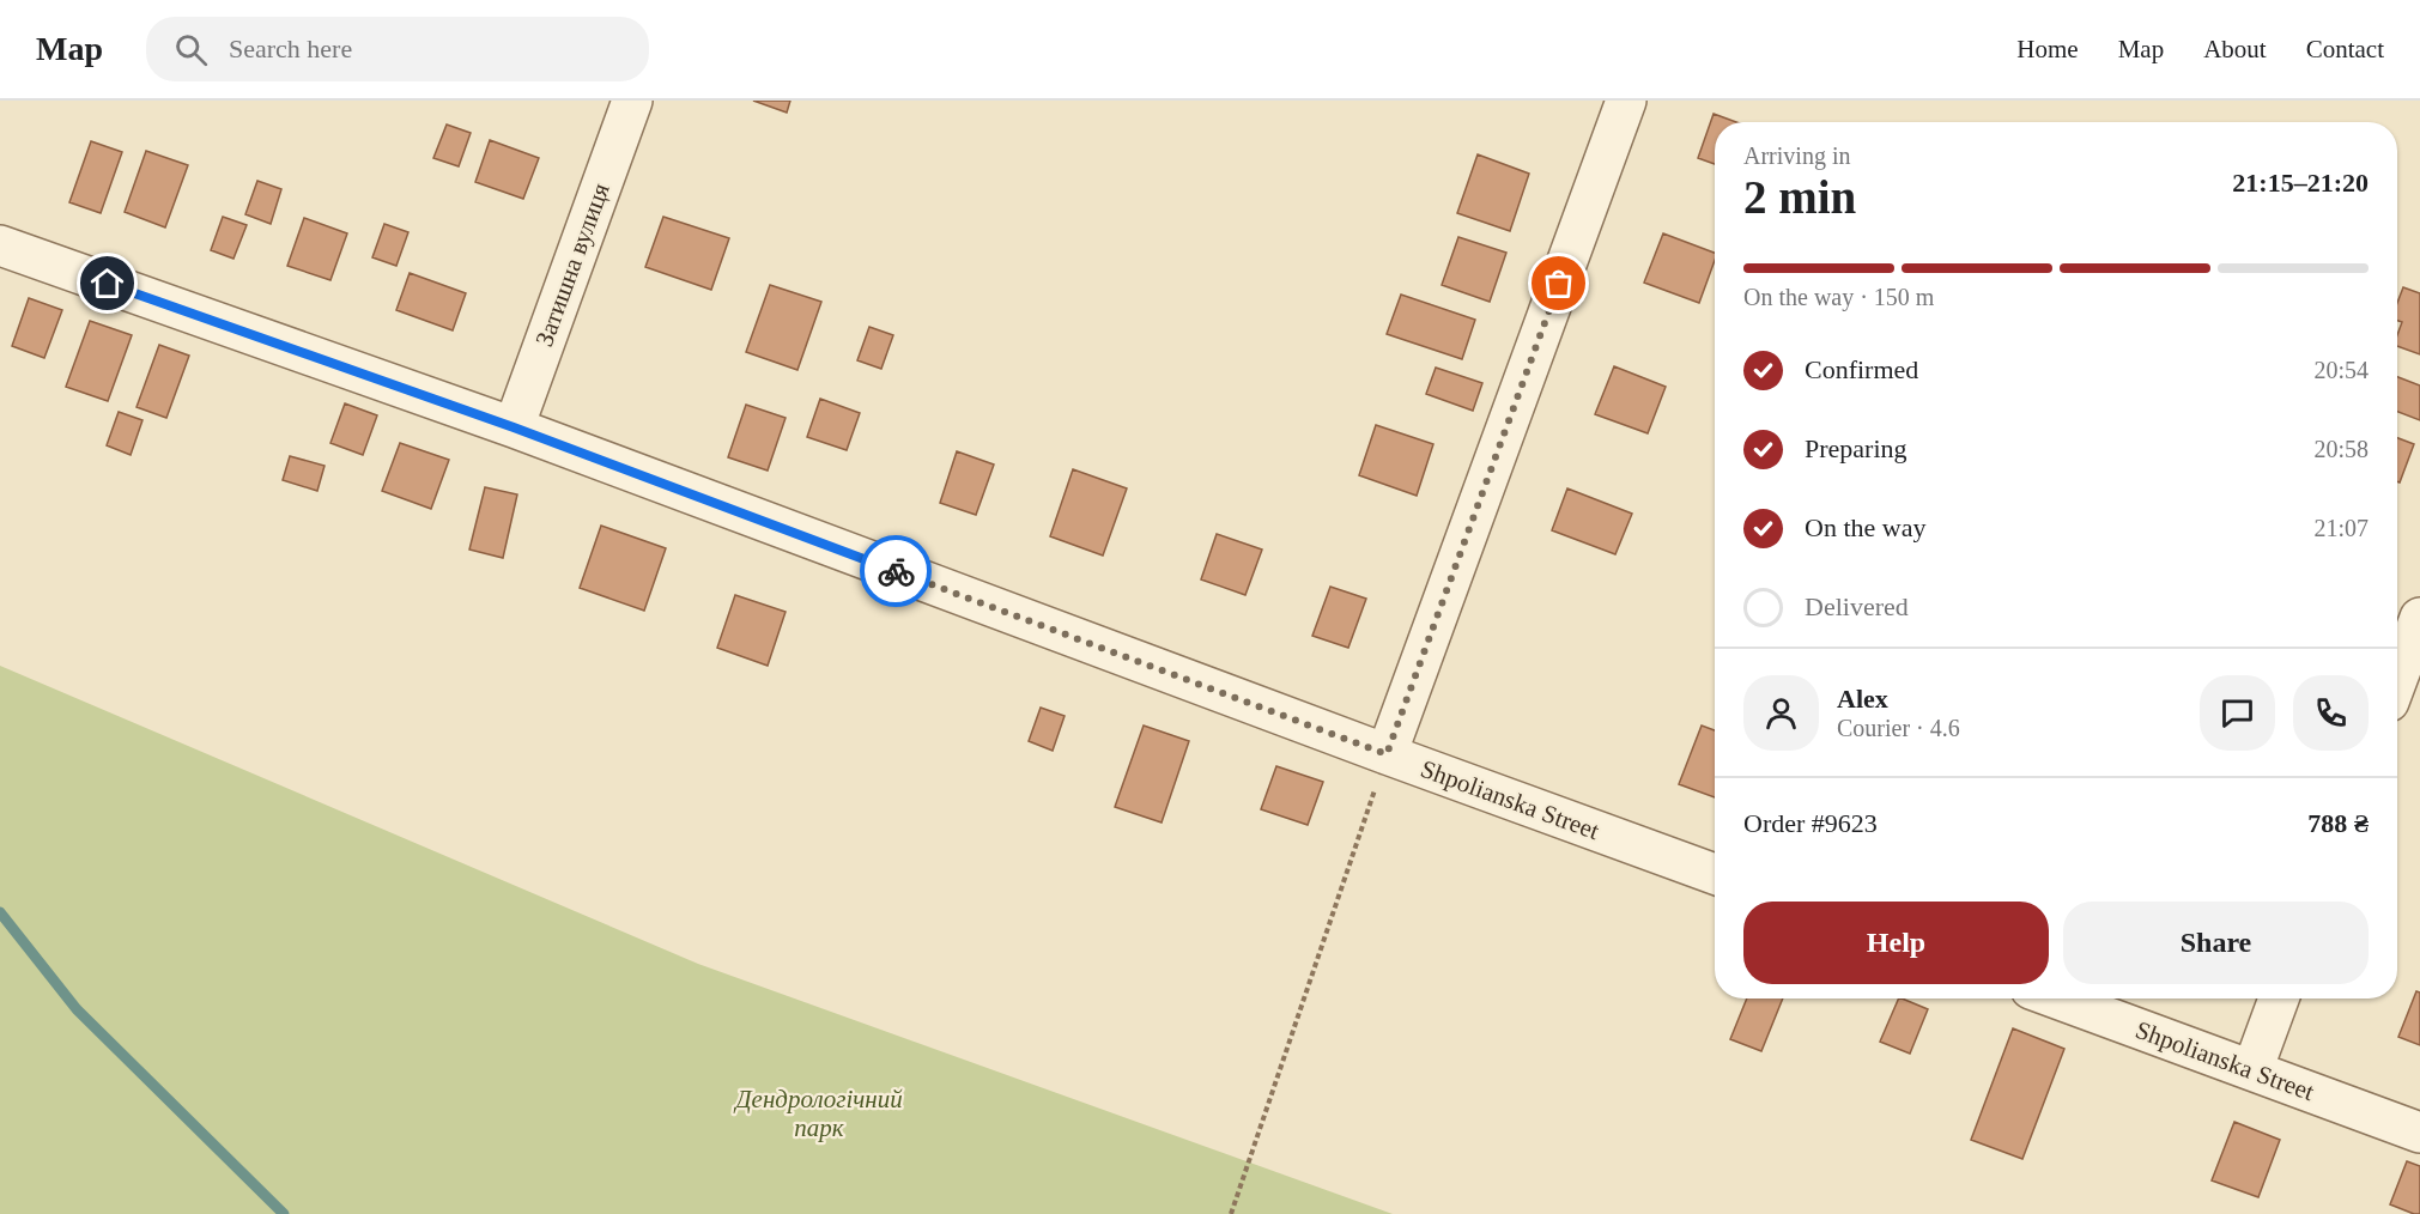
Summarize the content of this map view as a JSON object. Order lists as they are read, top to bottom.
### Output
{
  "streets": {
    "street": ["Затишна вулиця", "Shpolianska Street"]
  },
  "crossings": [
    ["Затишна вулиця", "Shpolianska Street"]
  ],
  "parks": ["Дендрологічний парк"],
  "page": {
    "header": "Map",
    "search": "Search here",
    "nav": [
      "Home",
      "Map",
      "About",
      "Contact"
    ],
    "heading": ["2 min", "Arriving in", "21:15–21:20"],
    "panel": [
      "Alex",
      "Courier · 4.6",
      "Order #9623",
      "788 ₴"
    ],
    "bar": "On the way · 150 m",
    "list": [
      ["Confirmed", "20:54"],
      ["Preparing", "20:58"],
      ["On the way", "21:07"],
      "Delivered"
    ],
    "buttons": ["Help", "Share"]
  }
}
